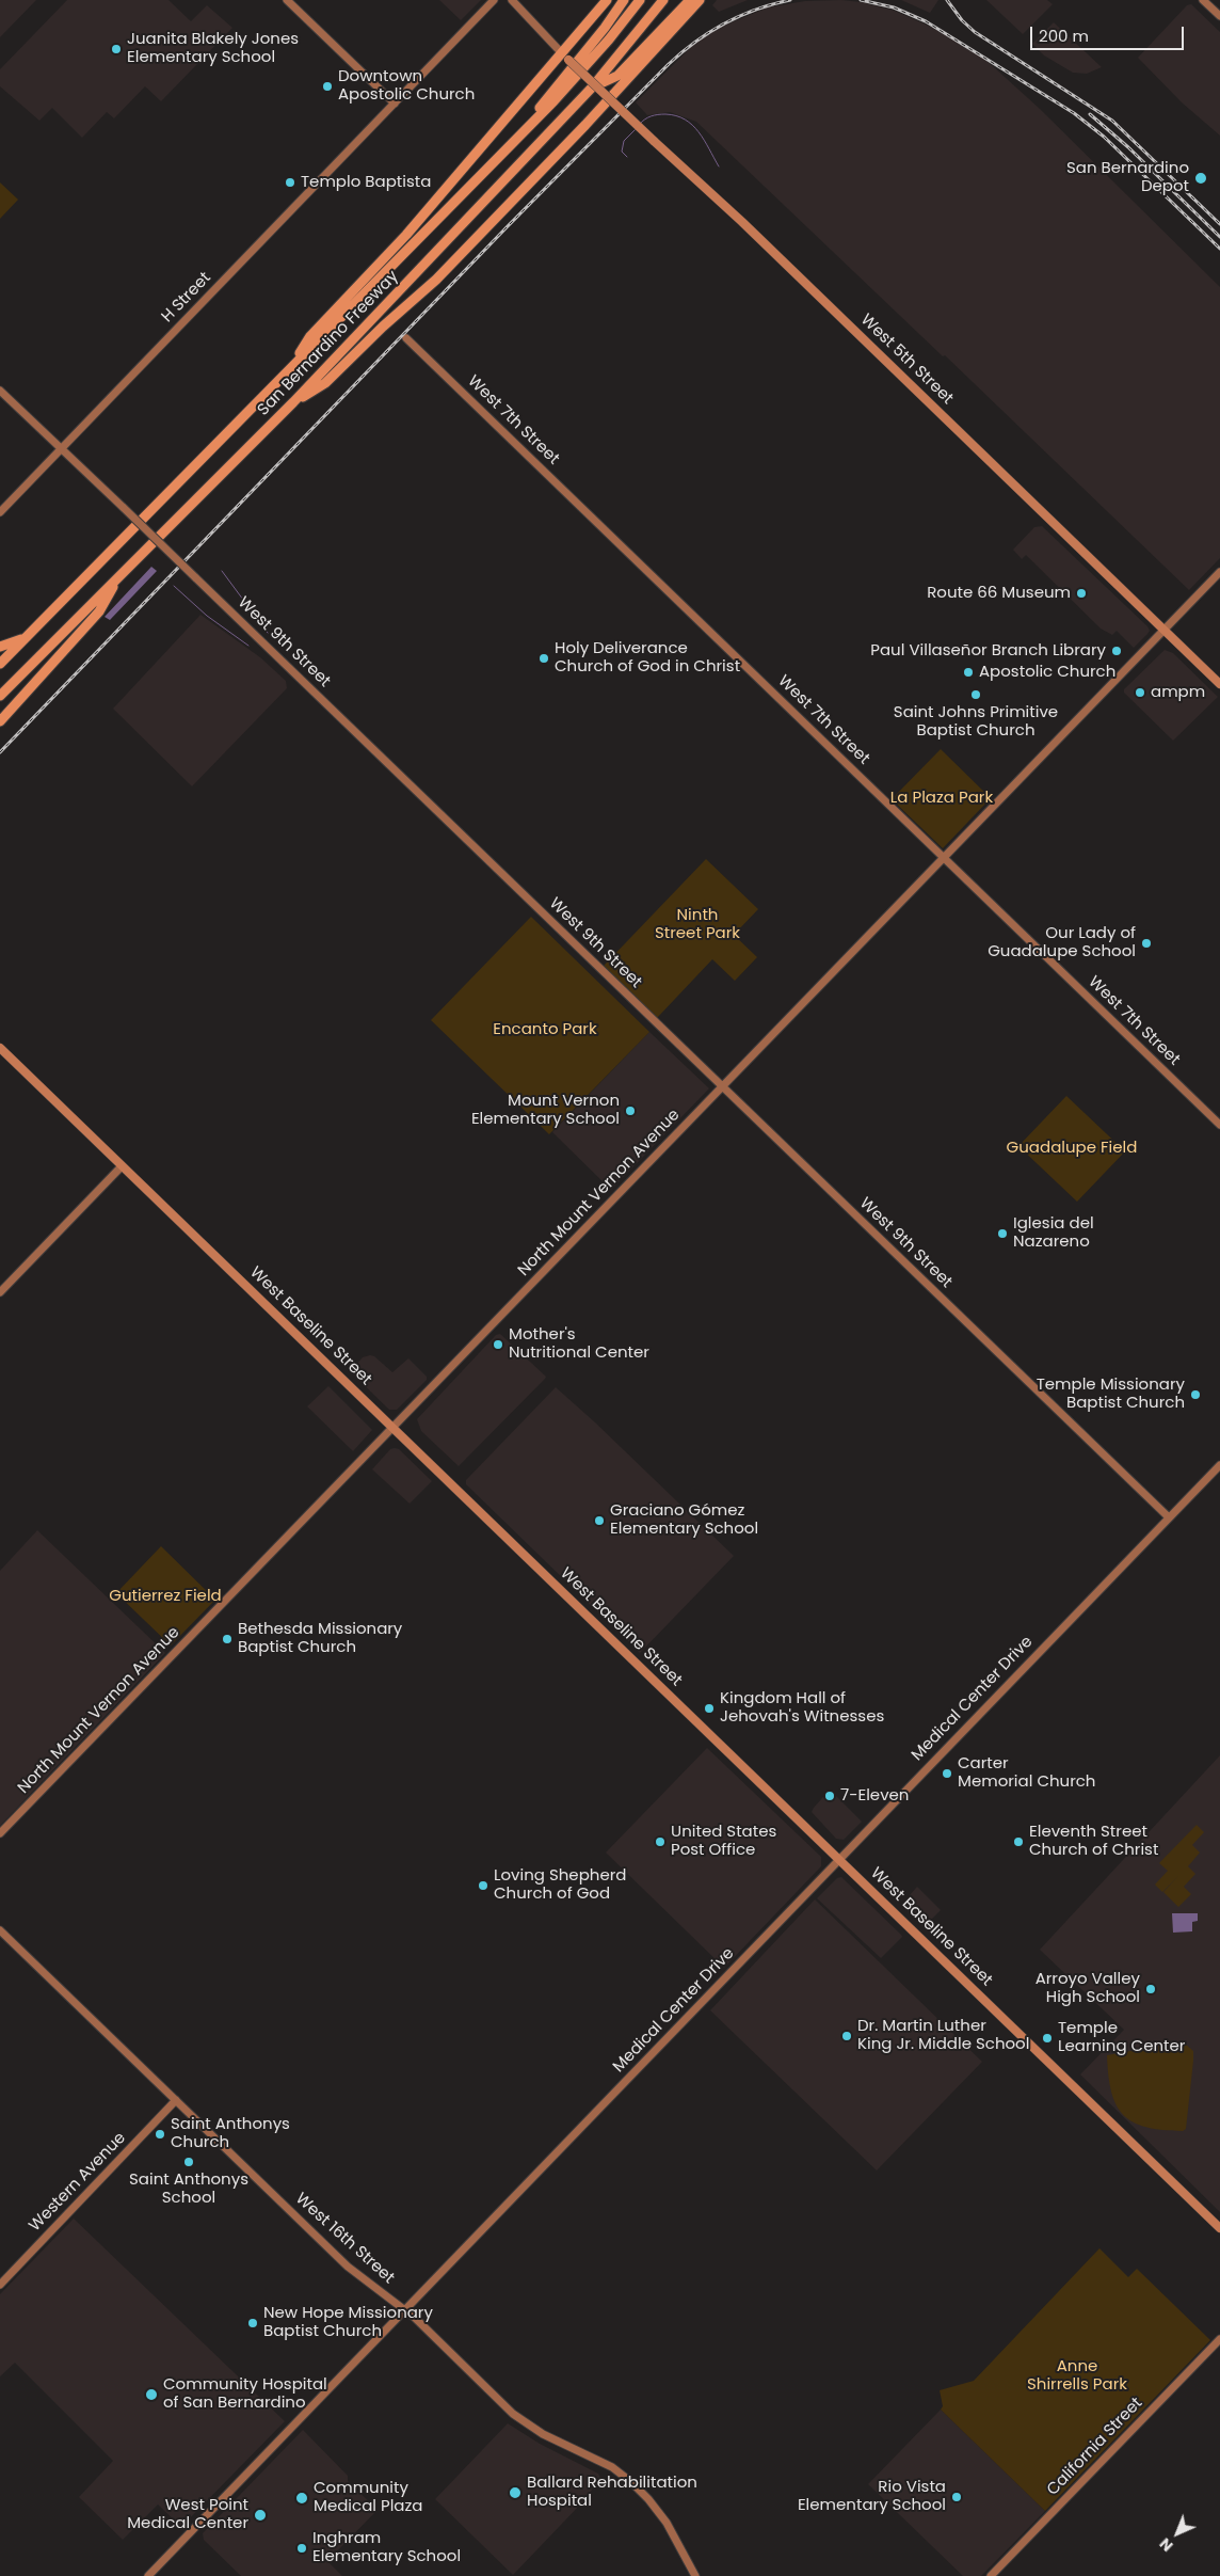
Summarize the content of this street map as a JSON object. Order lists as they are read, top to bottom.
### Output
{
  "streets": {
    "highway": ["San Bernardino Freeway"],
    "main road": ["West 5th Street", "West Baseline Street"],
    "street": [
      "H Street",
      "West 7th Street",
      "West 9th Street",
      "North Mount Vernon Avenue",
      "Medical Center Drive",
      "Western Avenue",
      "West 16th Street",
      "California Street"
    ]
  },
  "crossings": [
    ["H Street", "West 9th Street"],
    ["West 5th Street", "North Mount Vernon Avenue"],
    ["West 7th Street", "North Mount Vernon Avenue"],
    ["West 9th Street", "North Mount Vernon Avenue"],
    ["West 9th Street", "Medical Center Drive"],
    ["North Mount Vernon Avenue", "West Baseline Street"],
    ["West Baseline Street", "Medical Center Drive"],
    ["Medical Center Drive", "West 16th Street"],
    ["Western Avenue", "West 16th Street"]
  ],
  "parks": [
    "La Plaza Park",
    "Ninth Street Park",
    "Encanto Park",
    "Guadalupe Field",
    "Gutierrez Field",
    "Anne Shirrells Park"
  ],
  "places": [
    "Juanita Blakely Jones Elementary School",
    "Downtown Apostolic Church",
    "San Bernardino Depot",
    "Templo Baptista",
    "Route 66 Museum",
    "Paul Villaseñor Branch Library",
    "Holy Deliverance Church of God in Christ",
    "Apostolic Church",
    "ampm",
    "Saint Johns Primitive Baptist Church",
    "Our Lady of Guadalupe School",
    "Mount Vernon Elementary School",
    "Iglesia del Nazareno",
    "Mother's Nutritional Center",
    "Temple Missionary Baptist Church",
    "Graciano Gómez Elementary School",
    "Bethesda Missionary Baptist Church",
    "Kingdom Hall of Jehovah's Witnesses",
    "Carter Memorial Church",
    "7-Eleven",
    "United States Post Office",
    "Eleventh Street Church of Christ",
    "Loving Shepherd Church of God",
    "Arroyo Valley High School",
    "Dr. Martin Luther King Jr. Middle School",
    "Temple Learning Center",
    "Saint Anthonys Church",
    "Saint Anthonys School",
    "New Hope Missionary Baptist Church",
    "Community Hospital of San Bernardino",
    "Ballard Rehabilitation Hospital",
    "Rio Vista Elementary School",
    "Community Medical Plaza",
    "West Point Medical Center",
    "Inghram Elementary School"
  ],
  "scale_bar": "200 m",
  "north": "bottom left"
}
